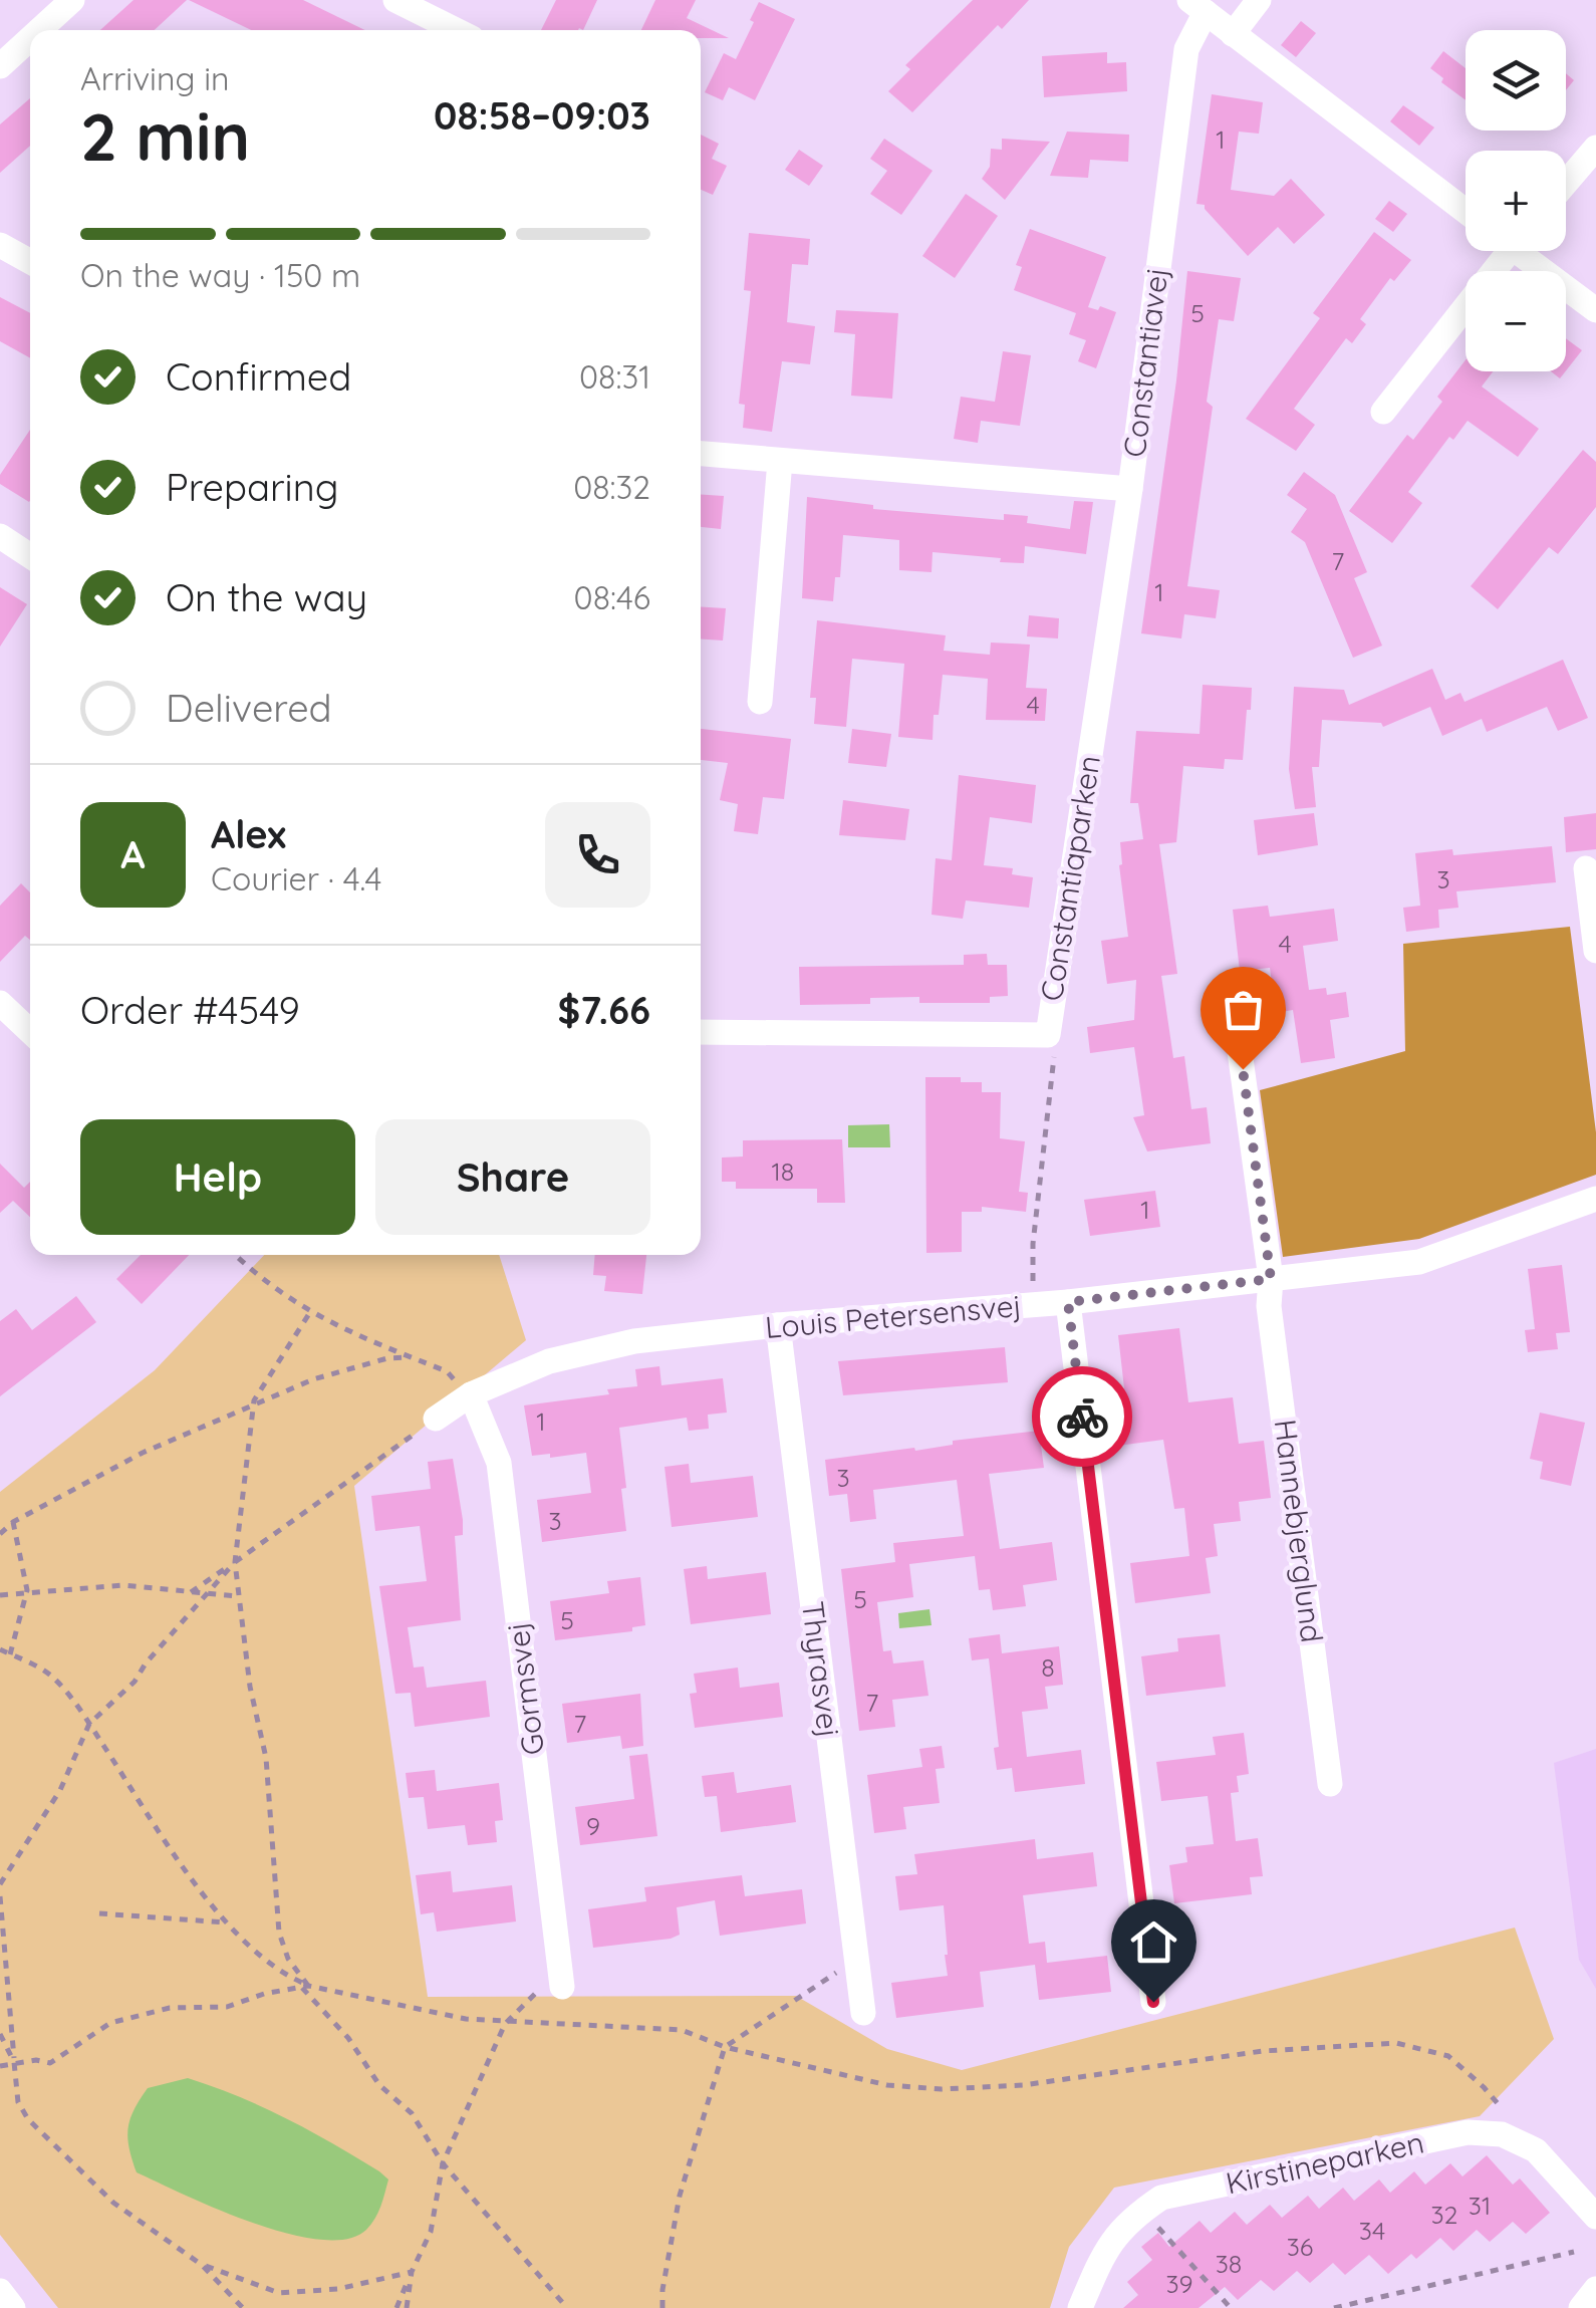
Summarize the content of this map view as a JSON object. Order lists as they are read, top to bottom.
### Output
{
  "streets": {
    "street": [
      "Constantiavej",
      "Constantiaparken",
      "Louis Petersensvej",
      "Hannebjerglund",
      "Thyrasvej",
      "Gormsvej",
      "Kirstineparken"
    ]
  },
  "crossings": [
    ["Constantiavej", "Constantiaparken"],
    ["Louis Petersensvej", "Hannebjerglund"],
    ["Louis Petersensvej", "Thyrasvej"],
    ["Louis Petersensvej", "Gormsvej"]
  ],
  "house_numbers": [
    "1",
    "5",
    "7",
    "1",
    "4",
    "3",
    "4",
    "18",
    "1",
    "1",
    "3",
    "3",
    "5",
    "5",
    "8",
    "7",
    "7",
    "9",
    "31",
    "32",
    "34",
    "36",
    "38",
    "39"
  ],
  "page": {
    "map_buttons": ["+", "−"],
    "heading": ["2 min", "Arriving in", "08:58–09:03"],
    "panel": [
      "Alex",
      "Courier · 4.4",
      "Order #4549",
      "$7.66"
    ],
    "bar": "On the way · 150 m",
    "list": [
      ["Confirmed", "08:31"],
      ["Preparing", "08:32"],
      ["On the way", "08:46"],
      "Delivered"
    ],
    "round": "A",
    "buttons": ["Help", "Share"]
  }
}
